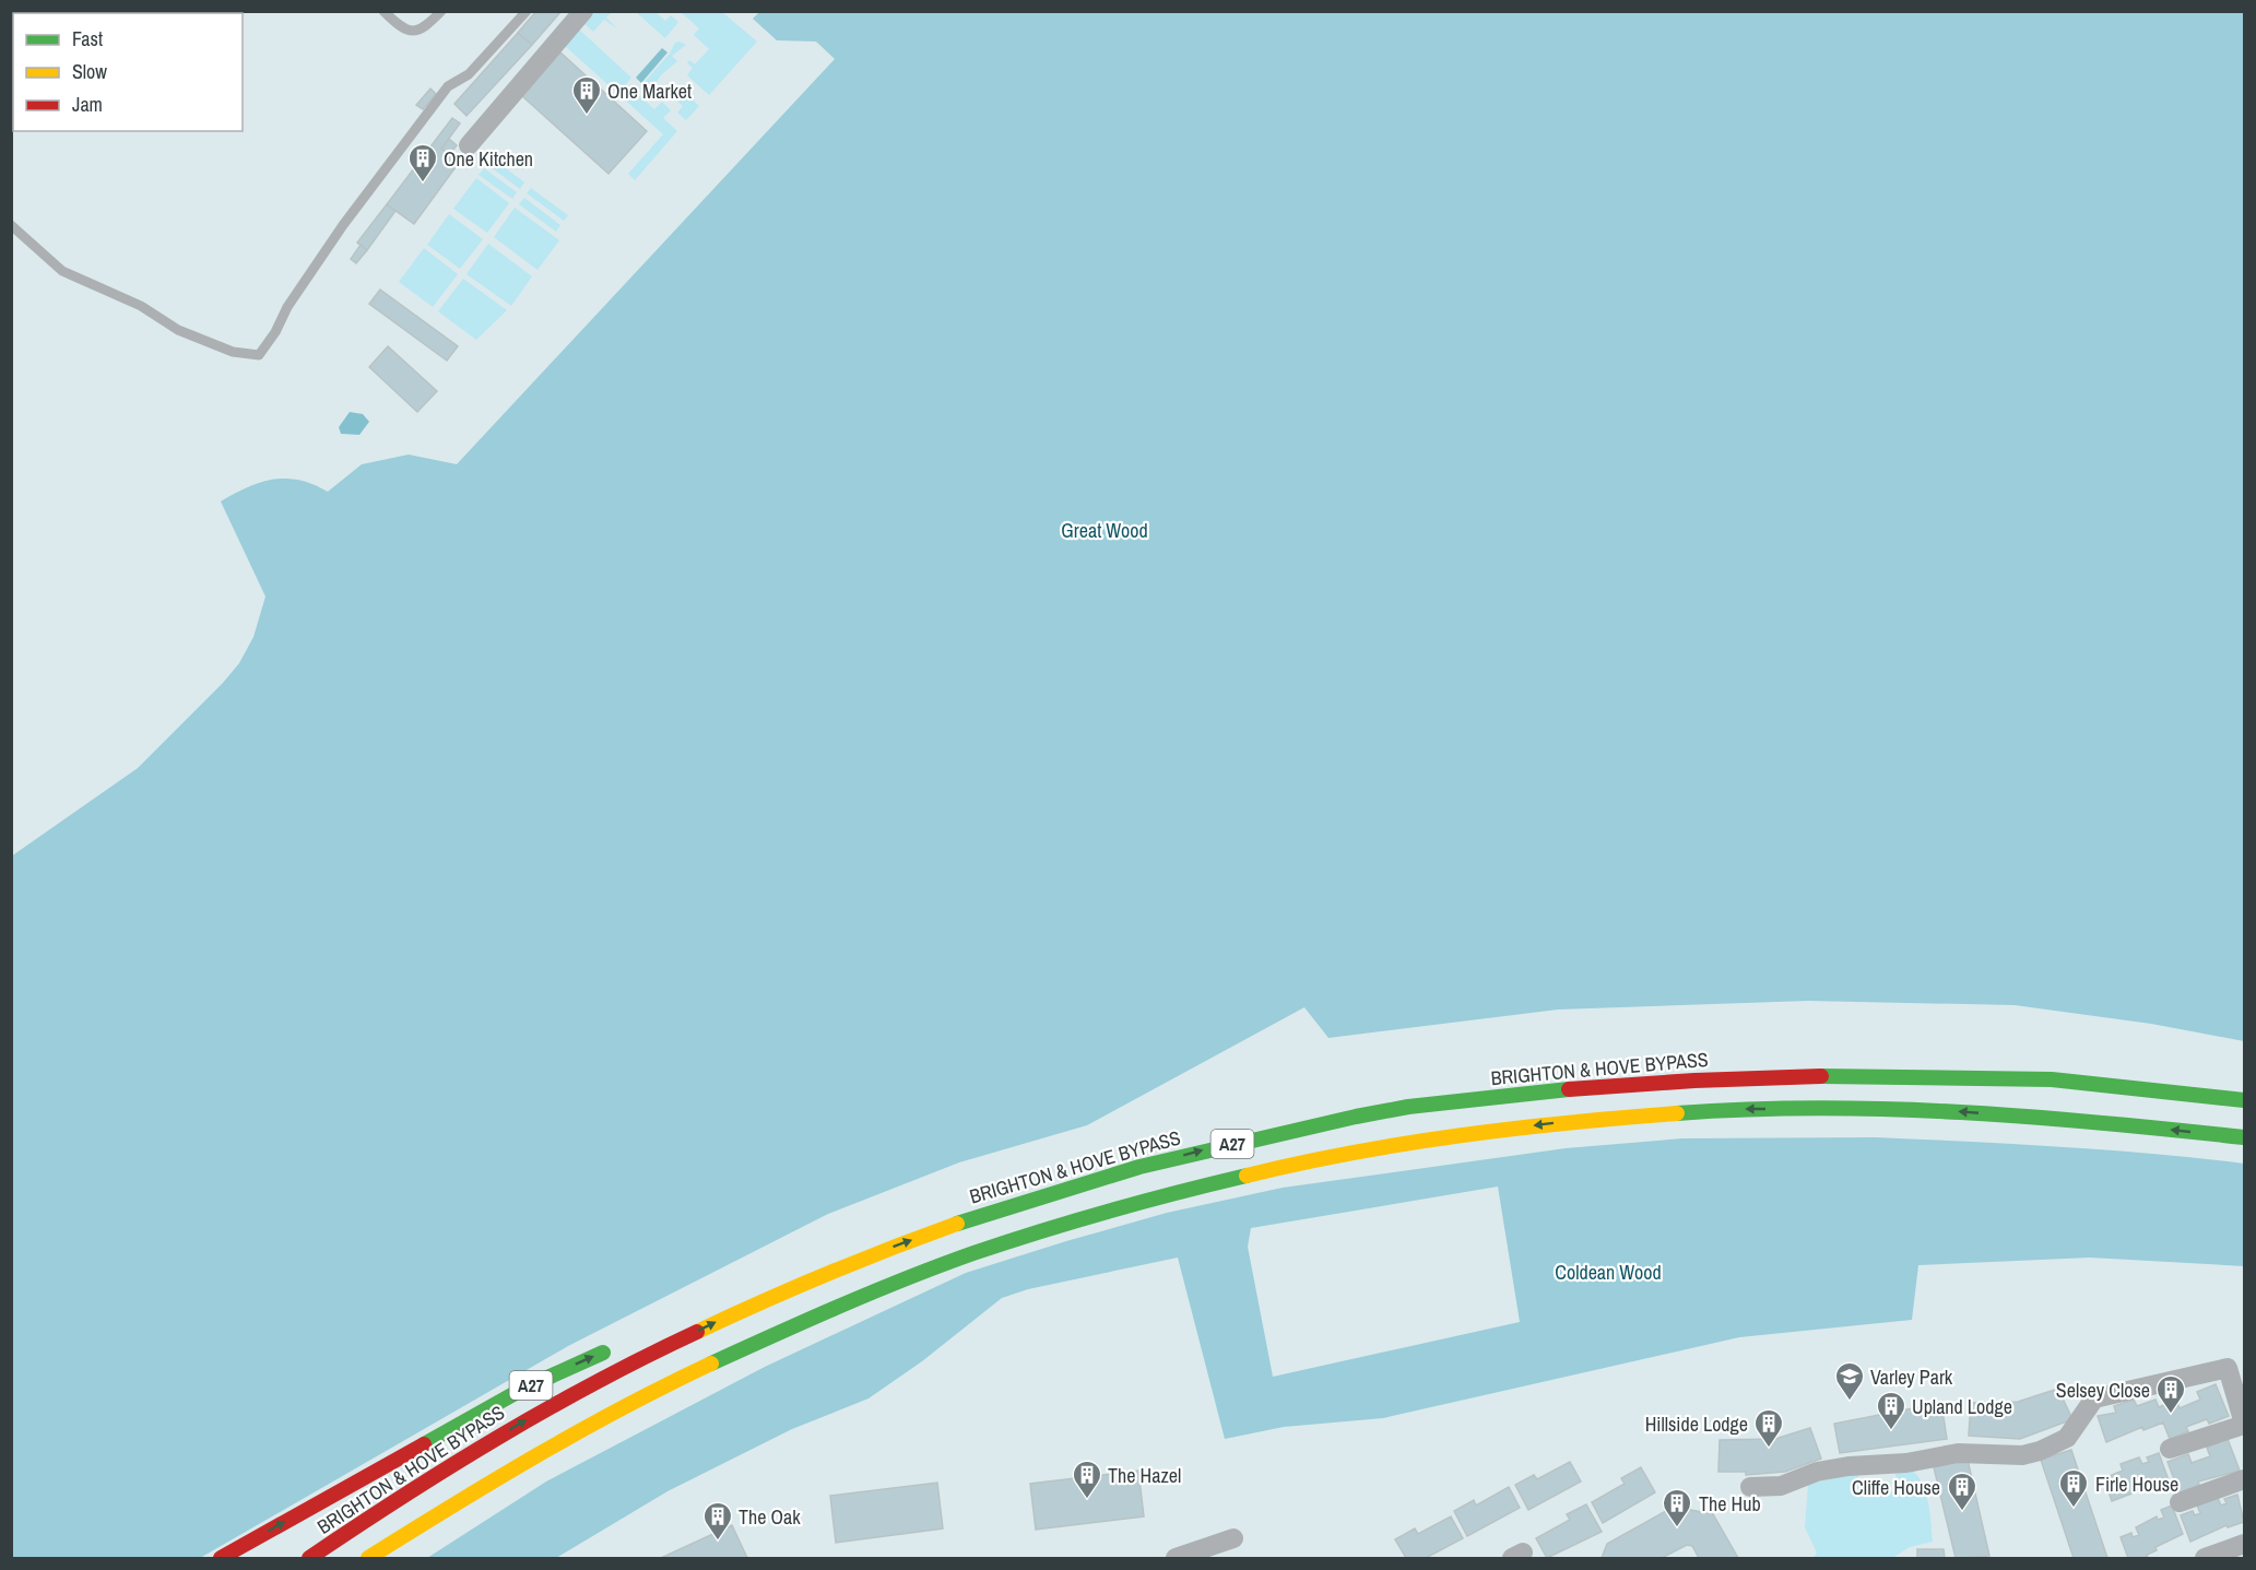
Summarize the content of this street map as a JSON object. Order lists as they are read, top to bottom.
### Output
{
  "streets": {
    "highway": ["BRIGHTON & HOVE BYPASS", "A27"]
  },
  "crossings": [
    ["BRIGHTON & HOVE BYPASS", "A27"]
  ],
  "parks": ["Great Wood", "Coldean Wood"],
  "places": {
    "building": [
      "One Market",
      "One Kitchen",
      "Selsey Close",
      "Upland Lodge",
      "Hillside Lodge",
      "The Hazel",
      "Firle House",
      "Cliffe House",
      "The Hub",
      "The Oak"
    ],
    "school or university": ["Varley Park"]
  },
  "legend": ["Fast", "Slow", "Jam"]
}
